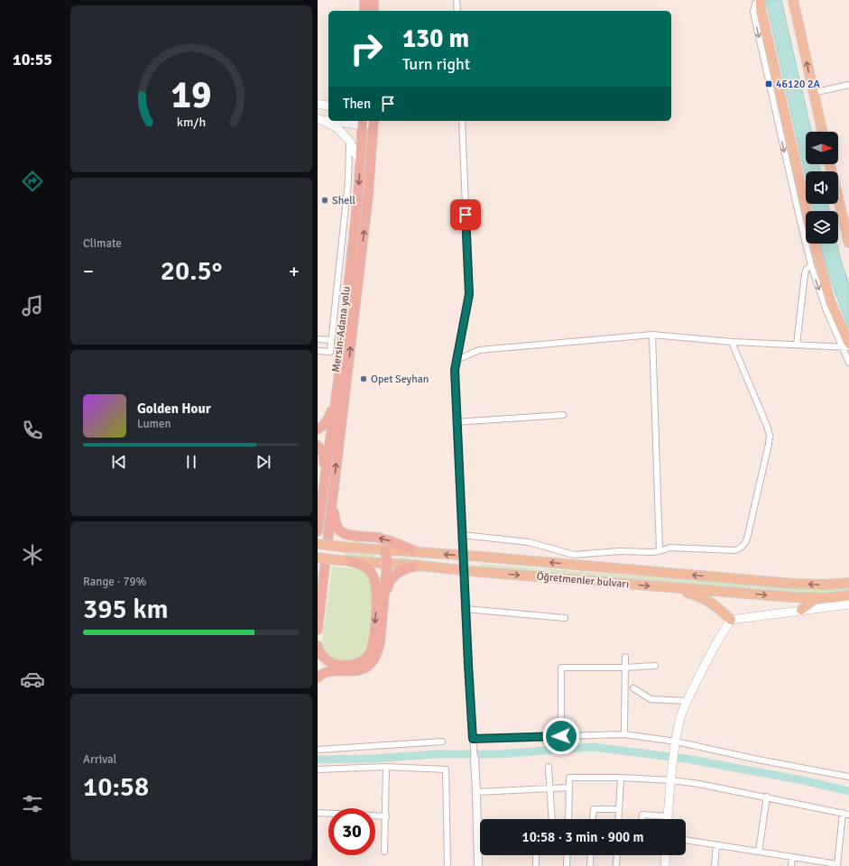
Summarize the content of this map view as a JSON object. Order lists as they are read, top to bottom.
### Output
{
  "streets": {
    "highway": ["Mersin-Adana yolu"],
    "main road": ["Öğretmenler bulvarı"]
  },
  "places": {
    "transit": ["46120 2A"],
    "other": ["Shell", "Opet Seyhan"]
  },
  "north": "right",
  "page": {
    "tabs": "10:55",
    "turn": ["130 m", "Turn right"],
    "then": "Then",
    "tile": [
      "Climate",
      ["Range · 79%", "395 km"],
      ["Arrival", "10:58"]
    ],
    "heat": ["−", "20.5°", "+"],
    "song": ["Golden Hour", "Lumen"],
    "limit": "30",
    "trip": "10:58 · 3 min · 900 m",
    "gauge": ["19", "km/h"]
  }
}
